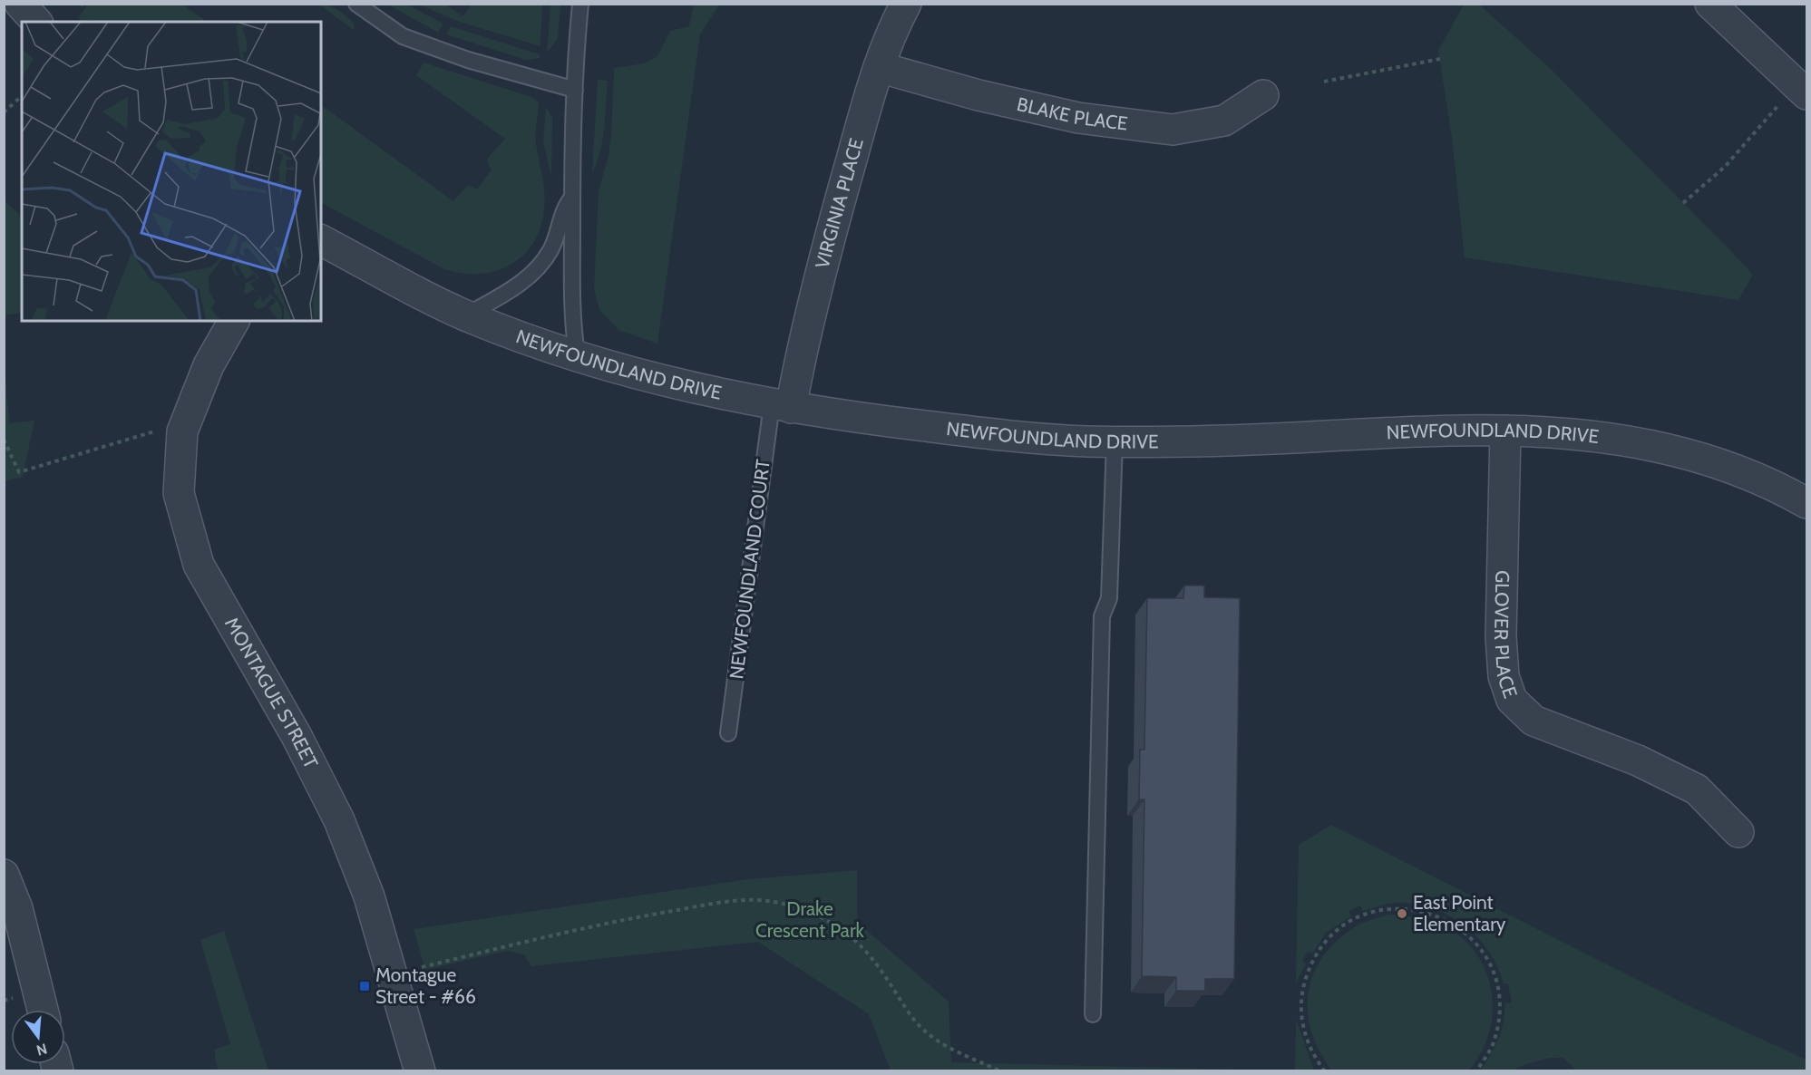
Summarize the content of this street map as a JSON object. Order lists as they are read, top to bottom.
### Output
{
  "streets": {
    "street": [
      "BLAKE PLACE",
      "VIRGINIA PLACE",
      "NEWFOUNDLAND DRIVE",
      "GLOVER PLACE",
      "MONTAGUE STREET"
    ],
    "lane": ["NEWFOUNDLAND COURT"]
  },
  "crossings": [
    ["BLAKE PLACE", "VIRGINIA PLACE"],
    ["VIRGINIA PLACE", "NEWFOUNDLAND DRIVE"],
    ["VIRGINIA PLACE", "NEWFOUNDLAND COURT"],
    ["NEWFOUNDLAND DRIVE", "NEWFOUNDLAND COURT"],
    ["NEWFOUNDLAND DRIVE", "GLOVER PLACE"]
  ],
  "parks": ["Drake Crescent Park"],
  "places": {
    "other": ["East Point Elementary"],
    "transit": ["Montague Street - #66"]
  },
  "north": "bottom"
}
